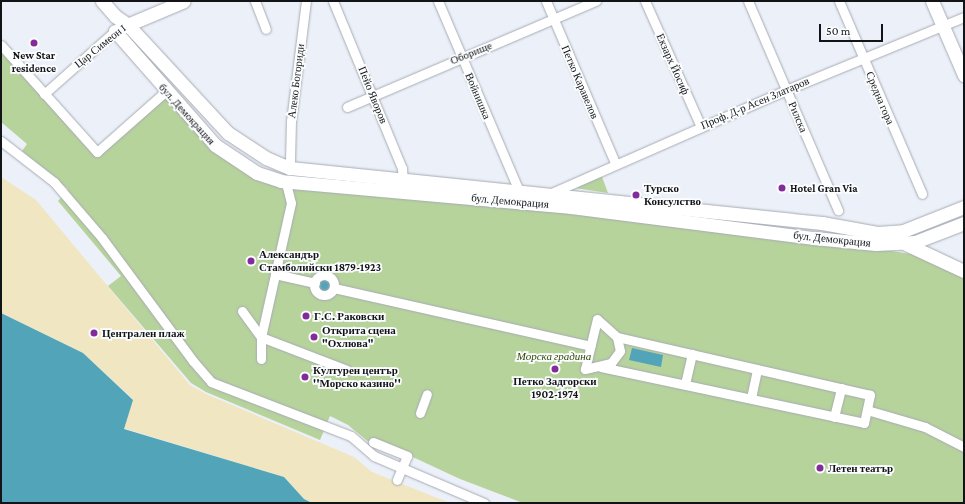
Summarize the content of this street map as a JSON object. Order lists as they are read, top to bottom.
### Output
{
  "streets": {
    "main road": ["Цар Симеон I", "бул. Демокрация"],
    "street": [
      "Оборище",
      "Екзарх Йосиф",
      "Алеко Богориди",
      "Петко Каравелов",
      "Пейо Яворов",
      "Войнишка",
      "Средна гора",
      "Проф. Д-р Асен Златаров",
      "Рилска"
    ]
  },
  "crossings": [
    ["Цар Симеон I", "бул. Демокрация"],
    ["Оборище", "Петко Каравелов"],
    ["Оборище", "Пейо Яворов"],
    ["Оборище", "Войнишка"],
    ["Екзарх Йосиф", "Проф. Д-р Асен Златаров"],
    ["Петко Каравелов", "Проф. Д-р Асен Златаров"],
    ["Пейо Яворов", "бул. Демокрация"],
    ["Войнишка", "бул. Демокрация"],
    ["Средна гора", "Проф. Д-р Асен Златаров"],
    ["Проф. Д-р Асен Златаров", "бул. Демокрация"],
    ["Проф. Д-р Асен Златаров", "Рилска"]
  ],
  "parks": ["Морска градина"],
  "places": [
    "New Star residence",
    "Hotel Gran Via",
    "Турско Консулство",
    "Александър Стамболийски 1879-1923",
    "Г.С. Раковски",
    "Централен плаж",
    "Открита сцена \"Охлюва\"",
    "Петко Задгорски 1902-1974",
    "Културен център ''Морско казино''",
    "Летен театър"
  ],
  "scale_bar": "50 m"
}
